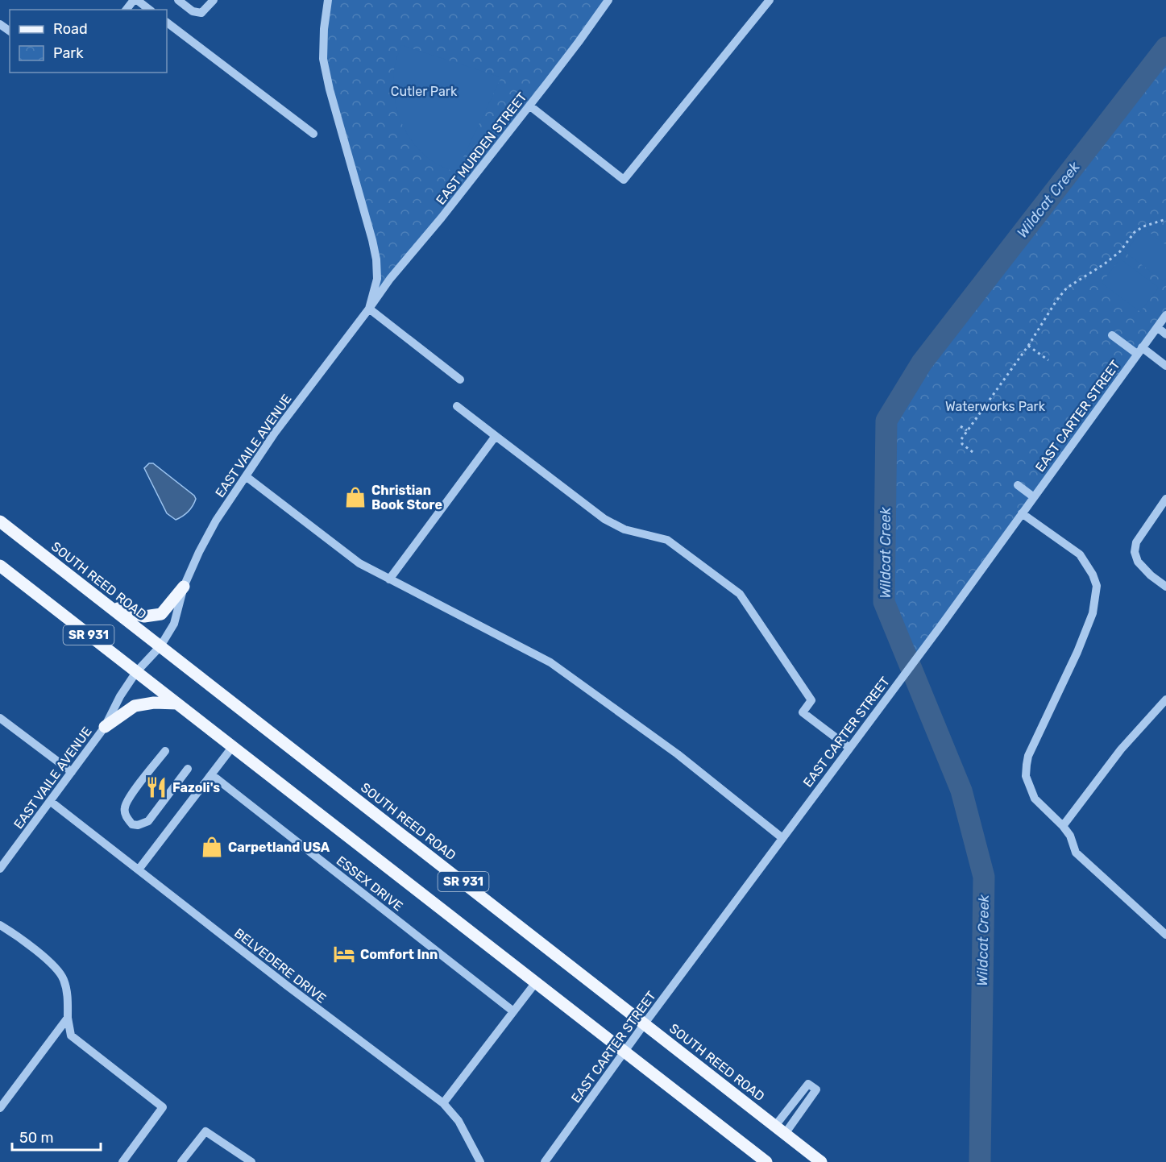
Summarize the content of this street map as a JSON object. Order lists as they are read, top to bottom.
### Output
{
  "streets": {
    "main road": ["SOUTH REED ROAD", "SR 931"],
    "street": [
      "EAST MURDEN STREET",
      "EAST CARTER STREET",
      "EAST VAILE AVENUE",
      "ESSEX DRIVE",
      "BELVEDERE DRIVE"
    ]
  },
  "crossings": [
    ["EAST MURDEN STREET", "EAST VAILE AVENUE"],
    ["EAST CARTER STREET", "SOUTH REED ROAD"],
    ["EAST CARTER STREET", "SR 931"],
    ["EAST VAILE AVENUE", "SOUTH REED ROAD"],
    ["EAST VAILE AVENUE", "SR 931"],
    ["EAST VAILE AVENUE", "BELVEDERE DRIVE"]
  ],
  "water": ["Wildcat Creek"],
  "parks": ["Cutler Park", "Waterworks Park"],
  "places": {
    "shop": ["Christian Book Store", "Carpetland USA"],
    "restaurant": ["Fazoli's"],
    "hotel": ["Comfort Inn"]
  },
  "legend": ["Road", "Park"],
  "scale_bar": "50 m"
}
